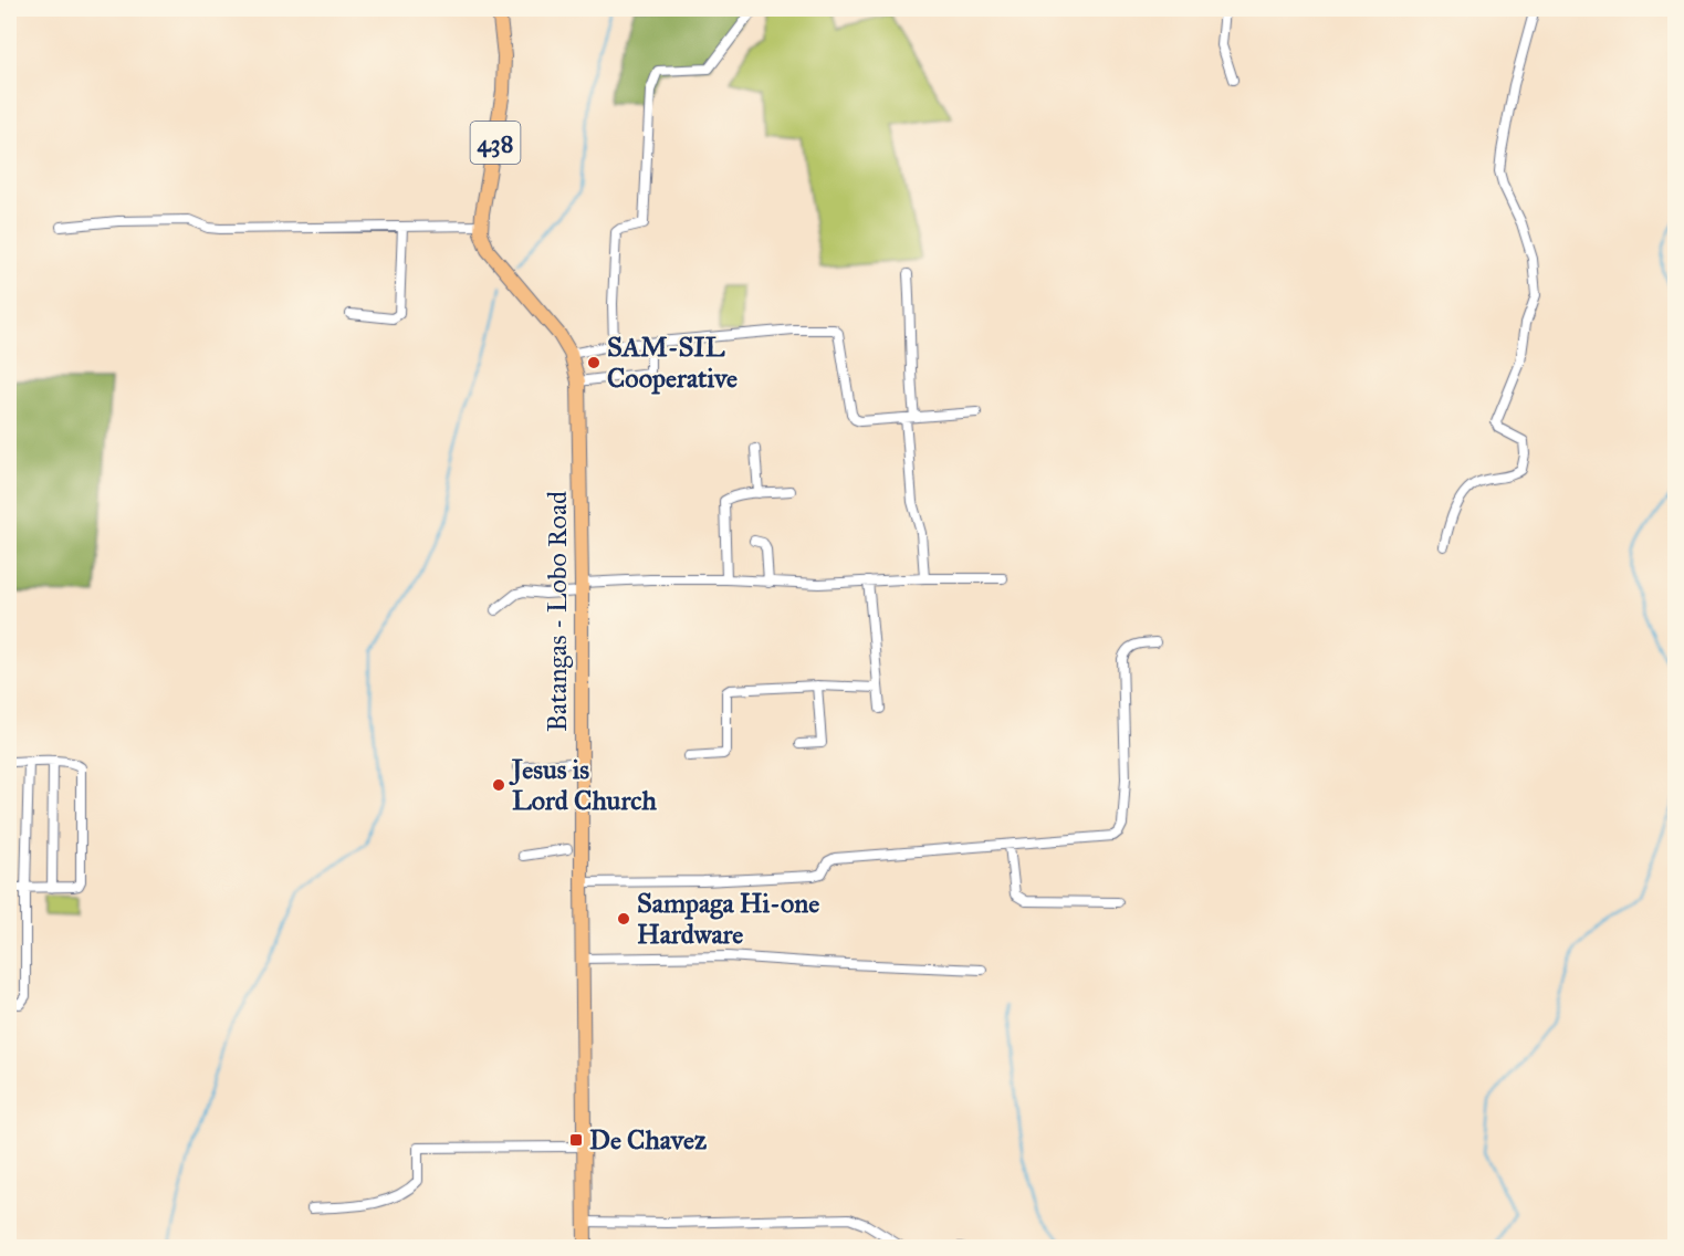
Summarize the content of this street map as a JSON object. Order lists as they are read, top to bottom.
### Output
{
  "streets": {
    "main road": ["438", "Batangas - Lobo Road"]
  },
  "crossings": [
    ["438", "Batangas - Lobo Road"]
  ],
  "places": {
    "other": ["SAM-SIL Cooperative", "Jesus is Lord Church", "Sampaga Hi-one Hardware"],
    "transit": ["De Chavez"]
  }
}
